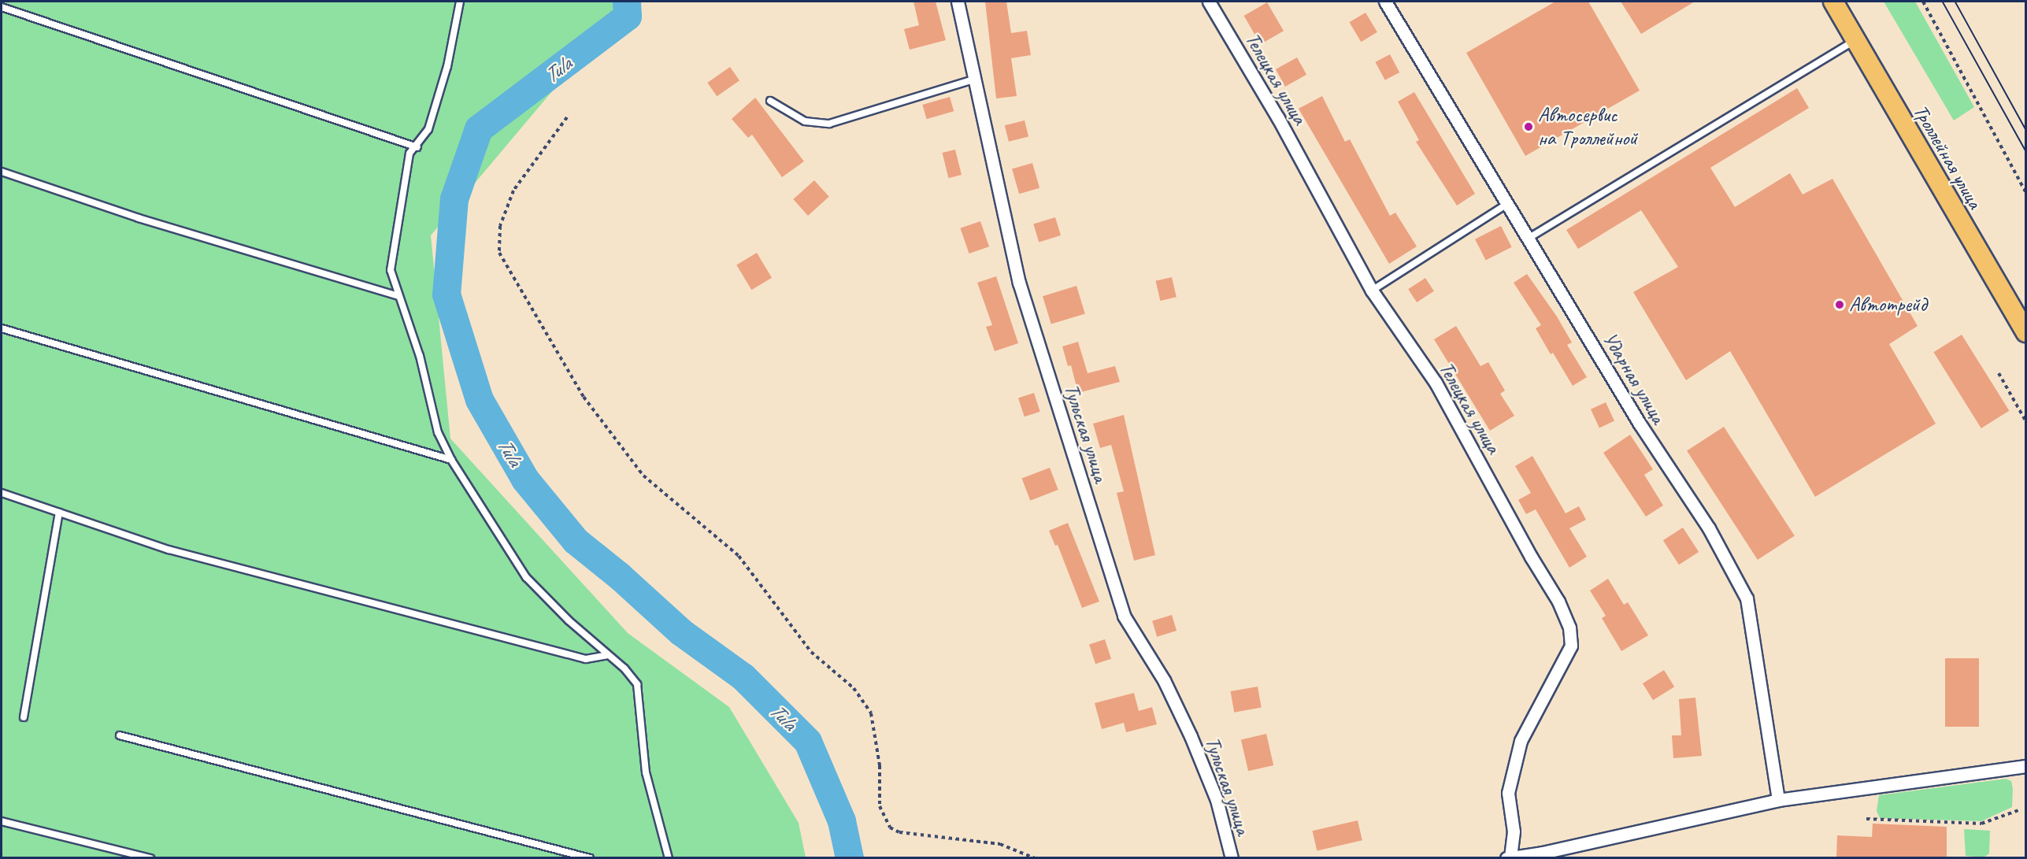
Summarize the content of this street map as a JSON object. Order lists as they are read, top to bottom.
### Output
{
  "streets": {
    "main road": ["Троллейная улица"],
    "street": ["Телецкая улица", "Ударная улица", "Тульская улица"]
  },
  "water": ["Tula"],
  "places": ["Автосервис на Троллейной", "Автотрейд"]
}
